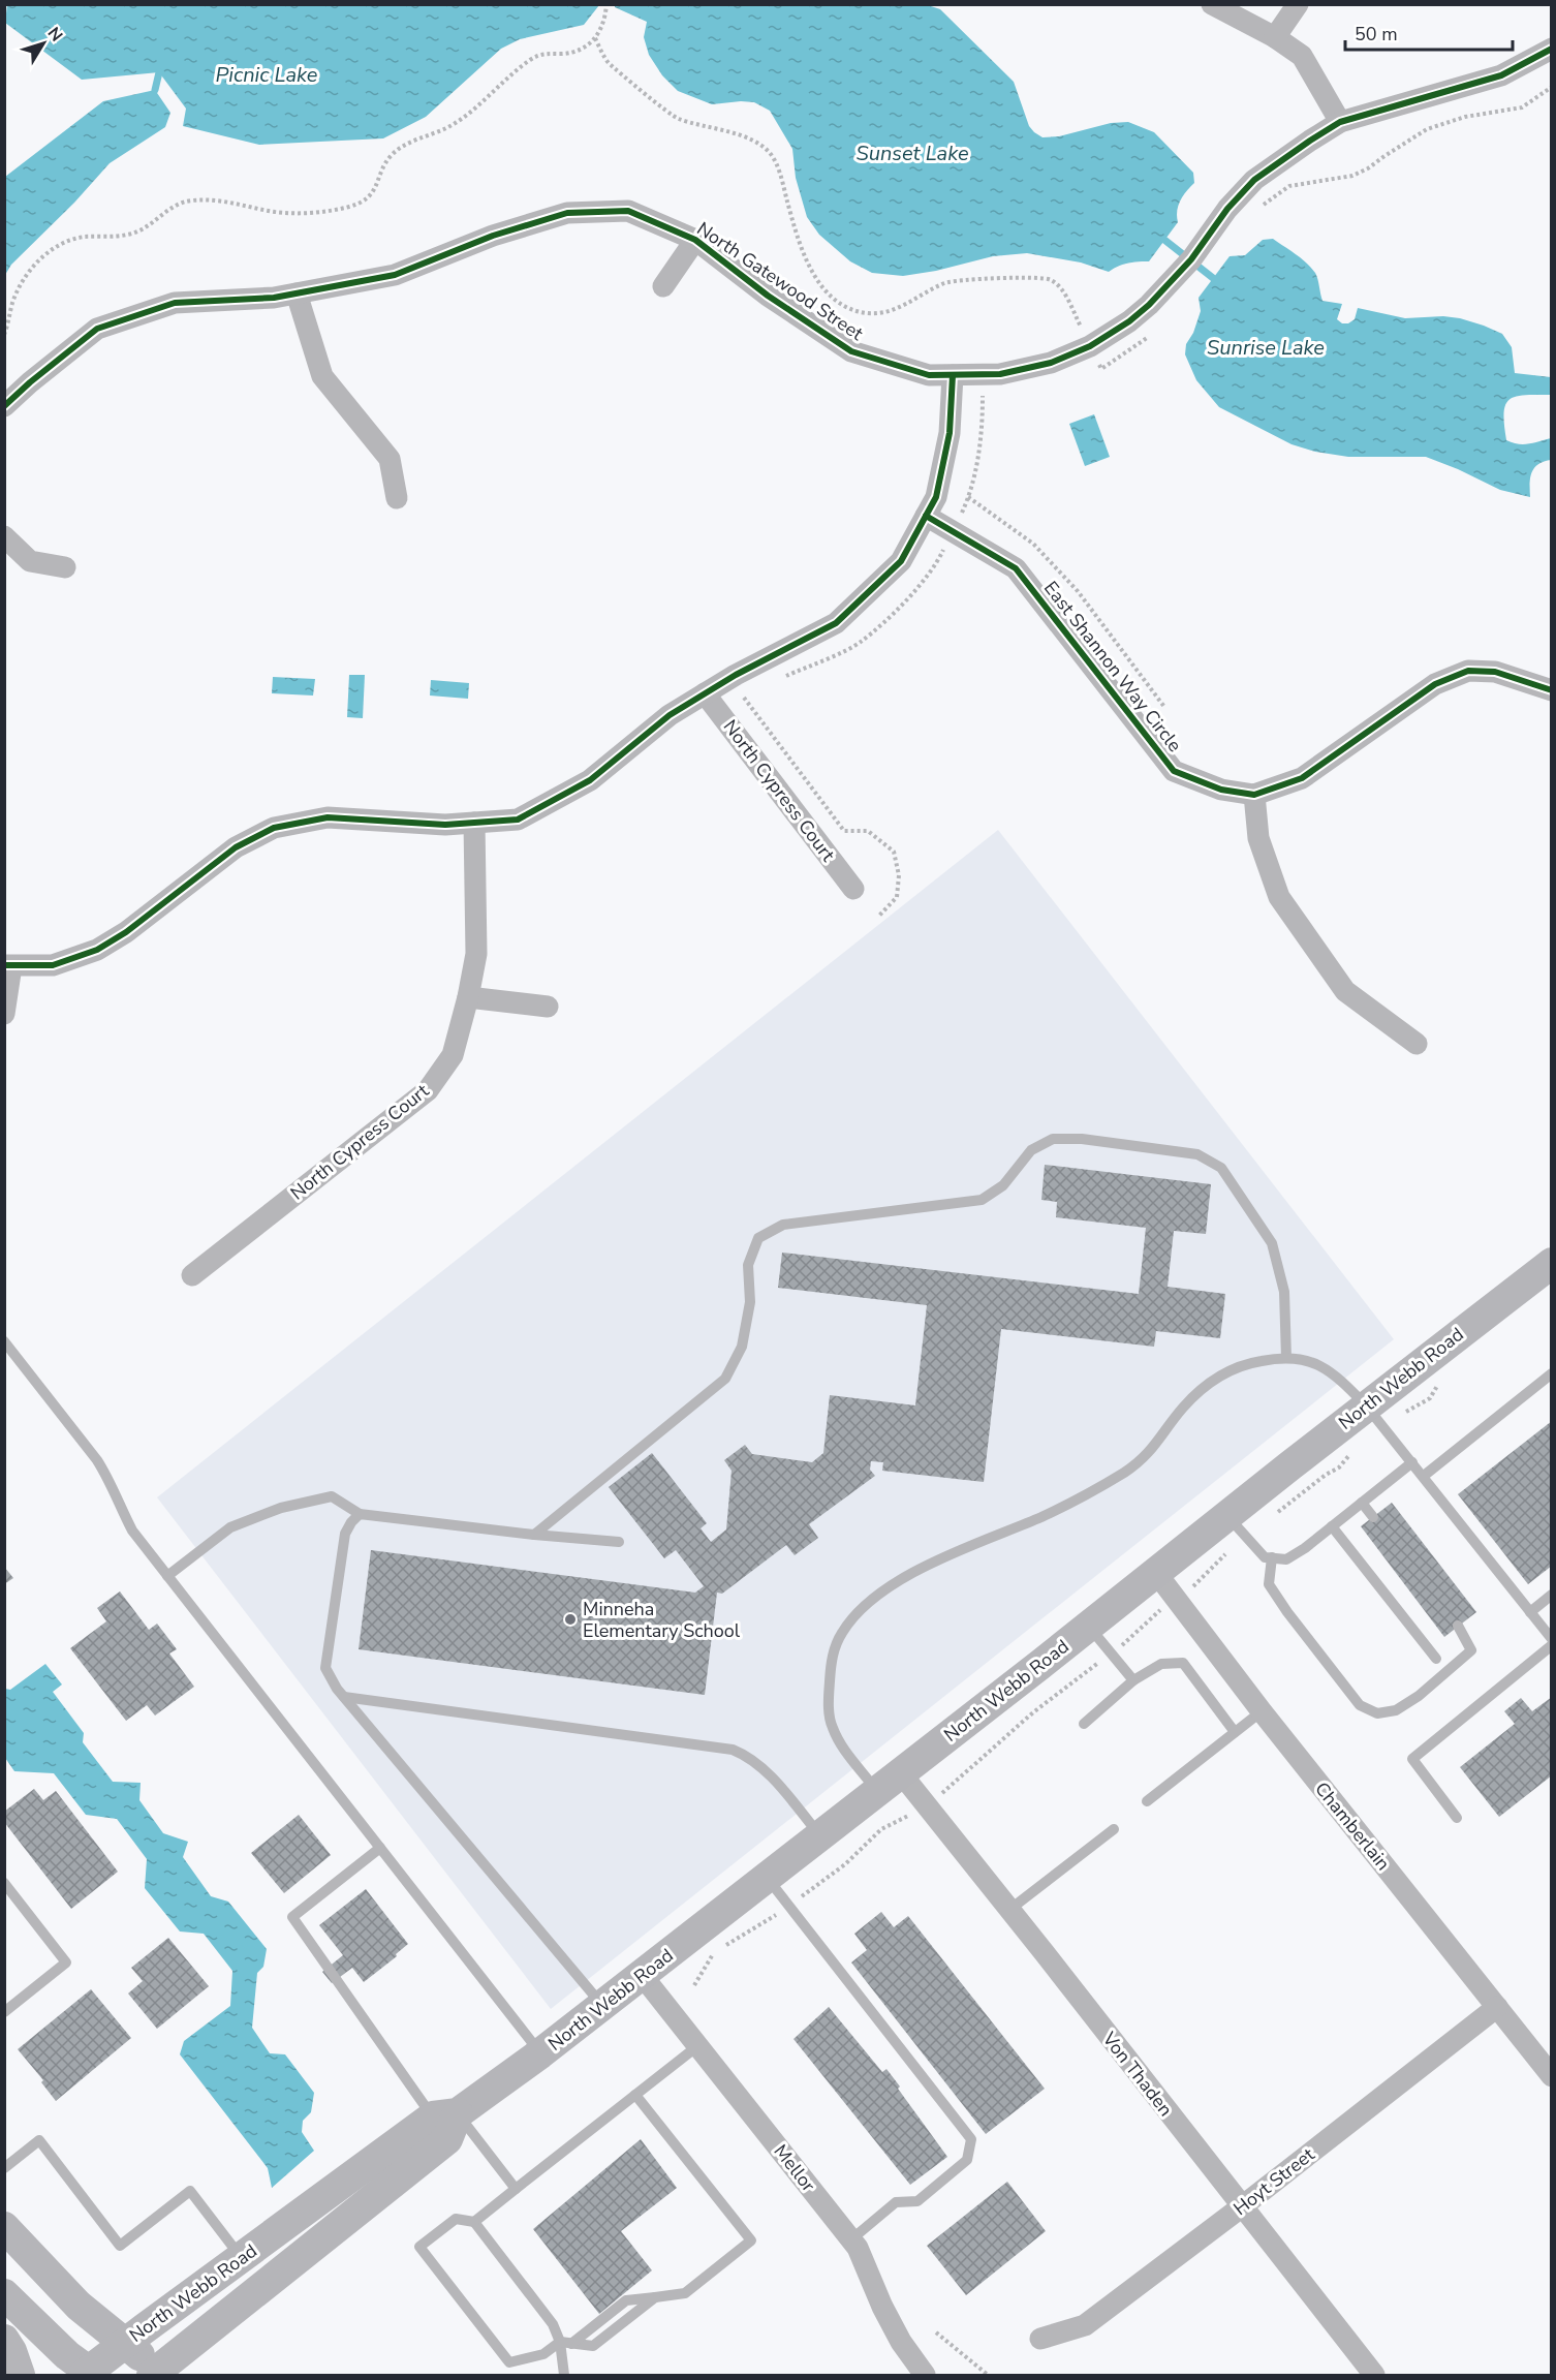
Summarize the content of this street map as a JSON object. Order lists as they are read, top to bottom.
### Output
{
  "streets": {
    "main road": ["North Webb Road"],
    "street": [
      "North Gatewood Street",
      "East Shannon Way Circle",
      "North Cypress Court",
      "Chamberlain",
      "Von Thaden",
      "Mellor",
      "Hoyt Street"
    ]
  },
  "crossings": [
    ["North Webb Road", "Chamberlain"],
    ["North Webb Road", "Von Thaden"],
    ["North Webb Road", "Mellor"],
    ["Chamberlain", "Hoyt Street"],
    ["Von Thaden", "Hoyt Street"]
  ],
  "water": ["Picnic Lake", "Sunset Lake", "Sunrise Lake"],
  "places": ["Minneha Elementary School"],
  "scale_bar": "50 m",
  "north": "top right"
}
